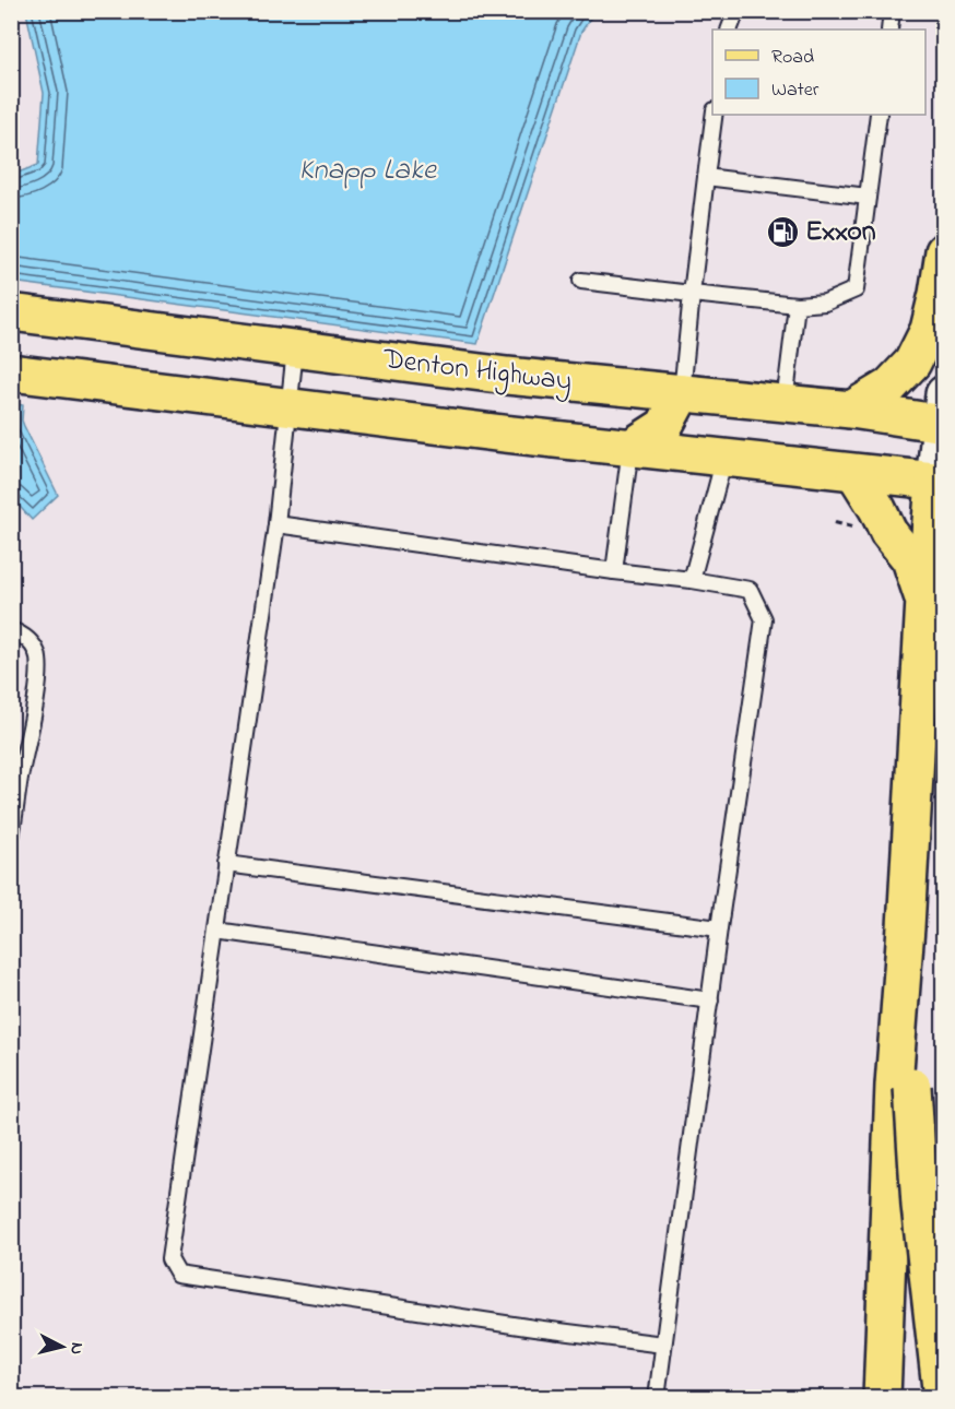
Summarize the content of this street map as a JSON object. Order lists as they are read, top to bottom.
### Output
{
  "streets": {
    "main road": ["Denton Highway"]
  },
  "water": ["Knapp Lake"],
  "places": {
    "fuel station": ["Exxon"]
  },
  "legend": ["Road", "Water"],
  "north": "right"
}
